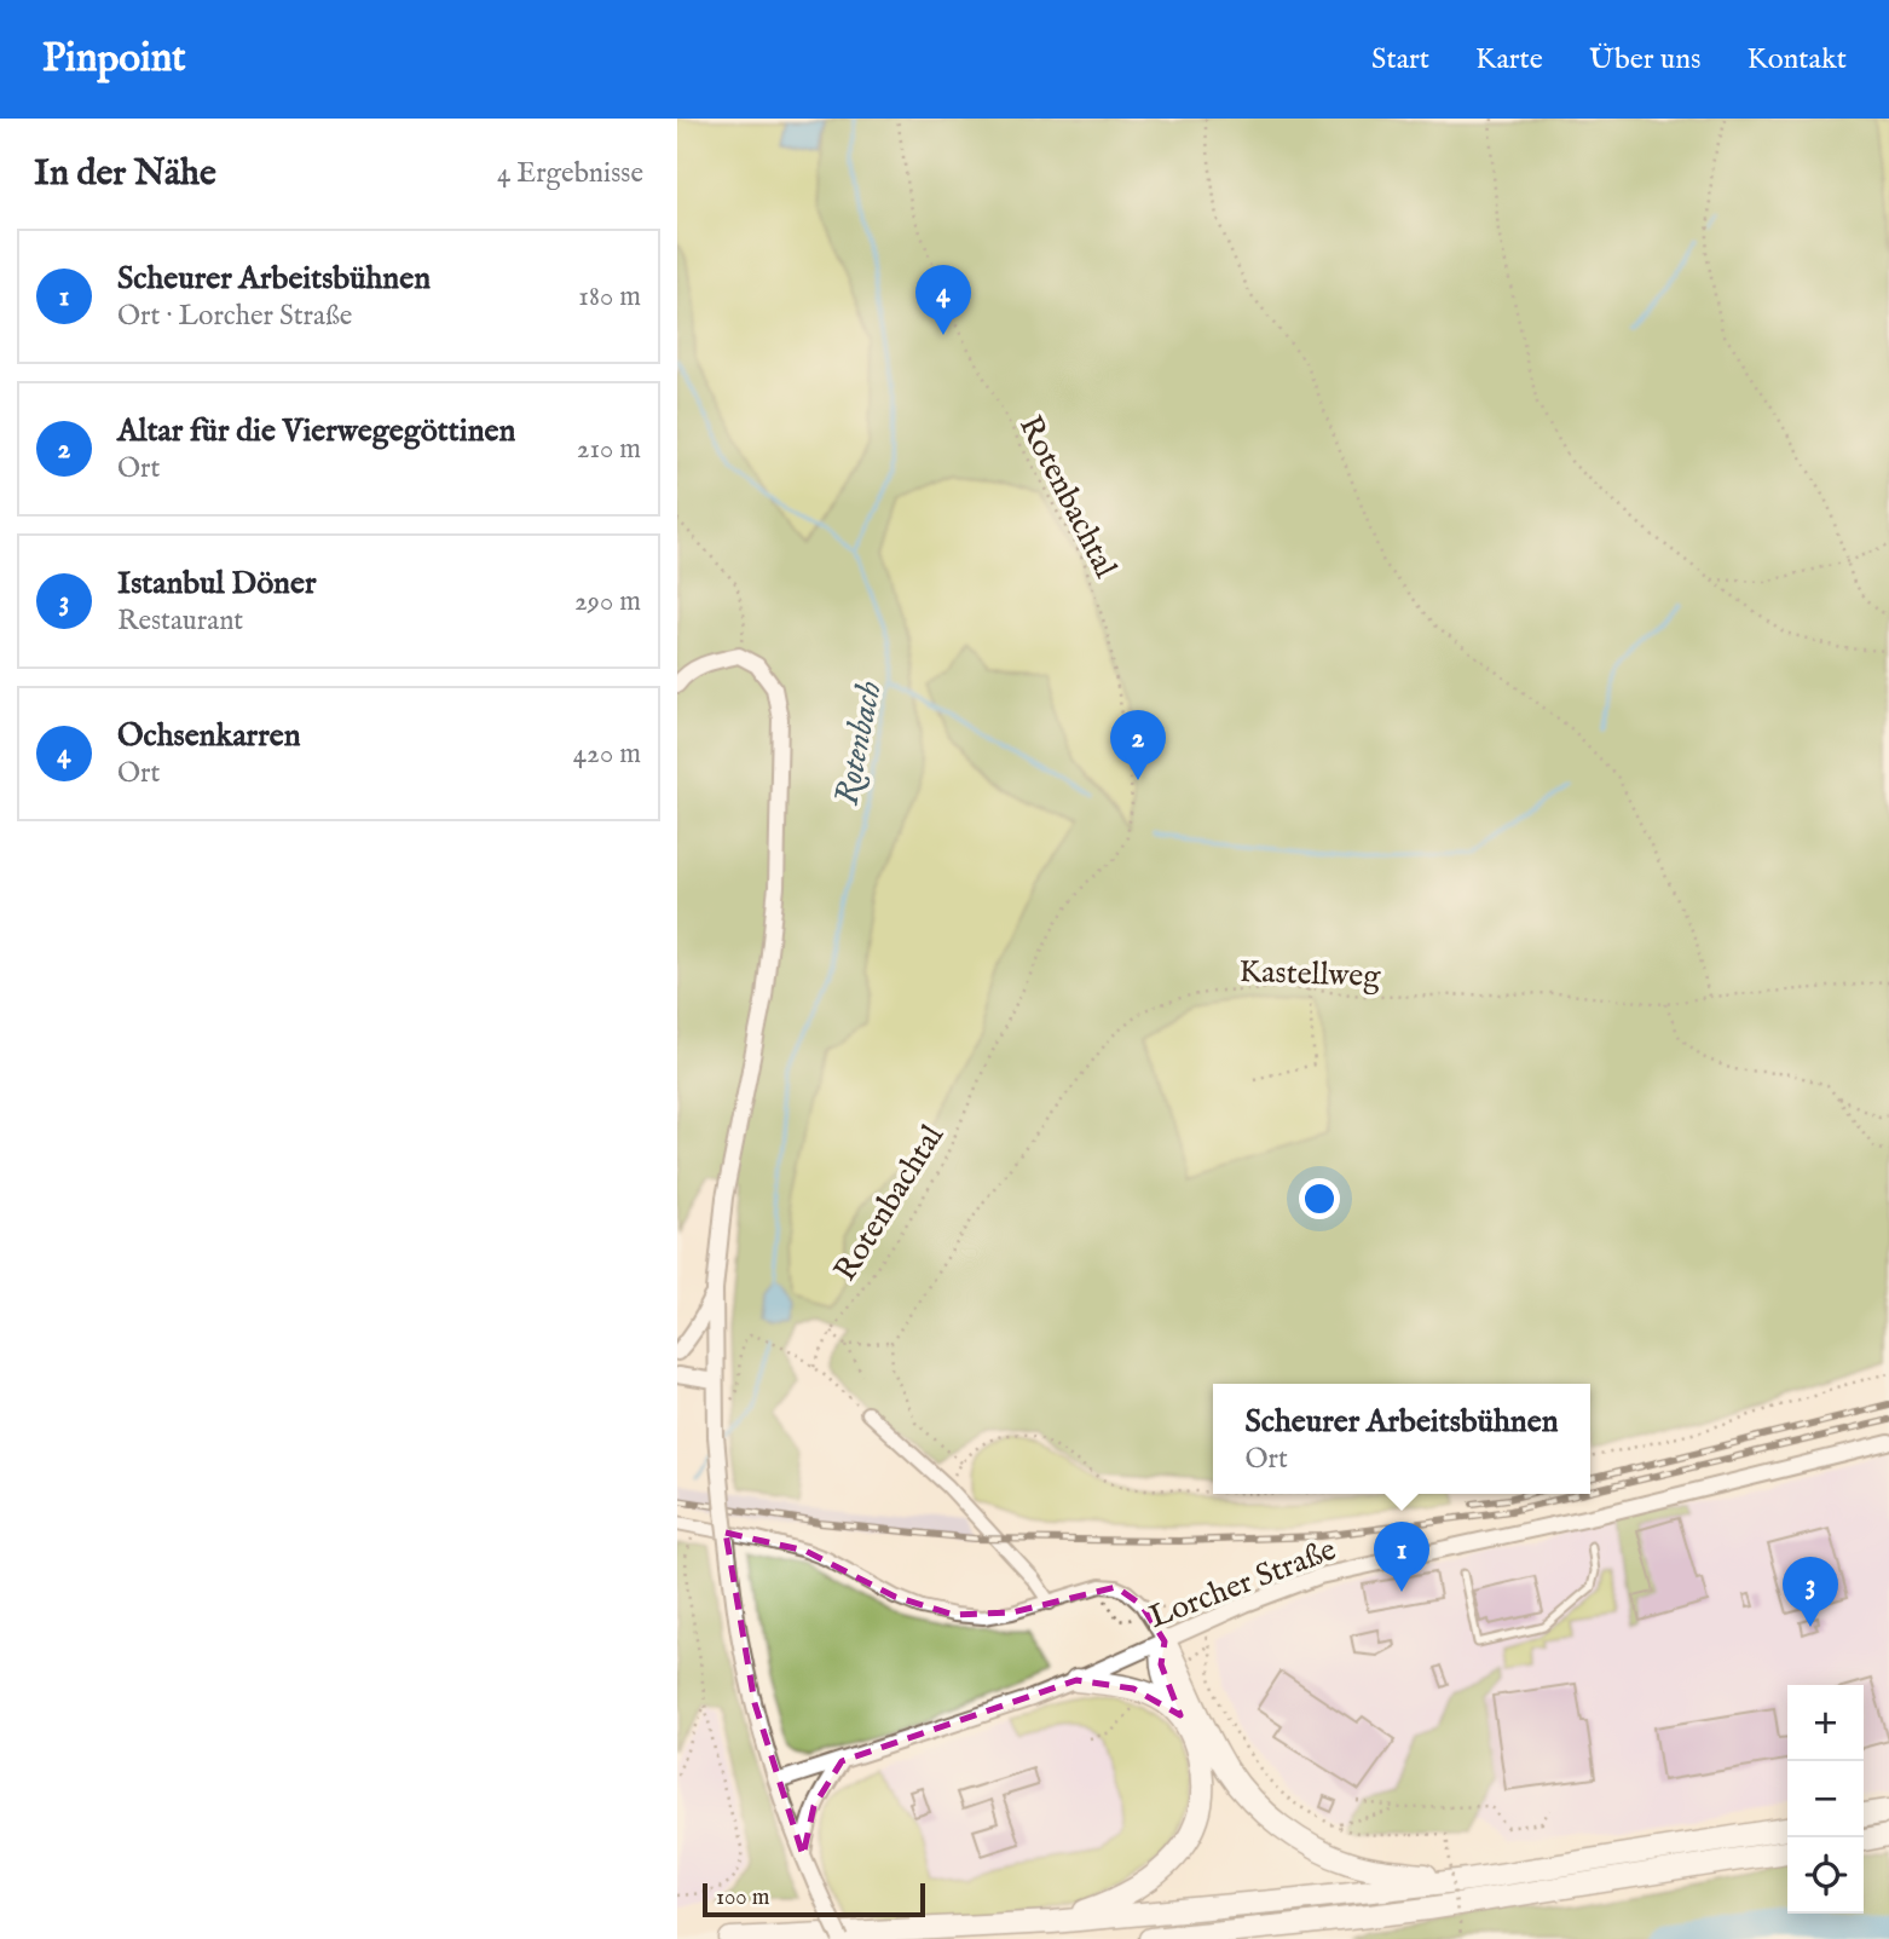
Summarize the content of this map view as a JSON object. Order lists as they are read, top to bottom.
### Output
{
  "streets": {
    "street": ["Lorcher Straße"],
    "path": ["Rotenbachtal", "Kastellweg"]
  },
  "water": ["Rotenbach"],
  "scale_bar": "100 m",
  "page": {
    "header": "Pinpoint",
    "nav": [
      "Start",
      "Karte",
      "Über uns",
      "Kontakt"
    ],
    "heading": ["In der Nähe", "4 Ergebnisse"],
    "list": [
      {
        "mark": "1",
        "name": "Scheurer Arbeitsbühnen",
        "note": "Ort · Lorcher Straße",
        "value": "180 m"
      },
      {
        "mark": "2",
        "name": "Altar für die Vierwegegöttinen",
        "note": "Ort",
        "value": "210 m"
      },
      {
        "mark": "3",
        "name": "Istanbul Döner",
        "note": "Restaurant",
        "value": "290 m"
      },
      {
        "mark": "4",
        "name": "Ochsenkarren",
        "note": "Ort",
        "value": "420 m"
      }
    ],
    "pins": [
      "4",
      "2",
      "1",
      "3"
    ],
    "popup": ["Scheurer Arbeitsbühnen", "Ort"],
    "map_buttons": ["+", "−"],
    "scale": "100 m"
  }
}
